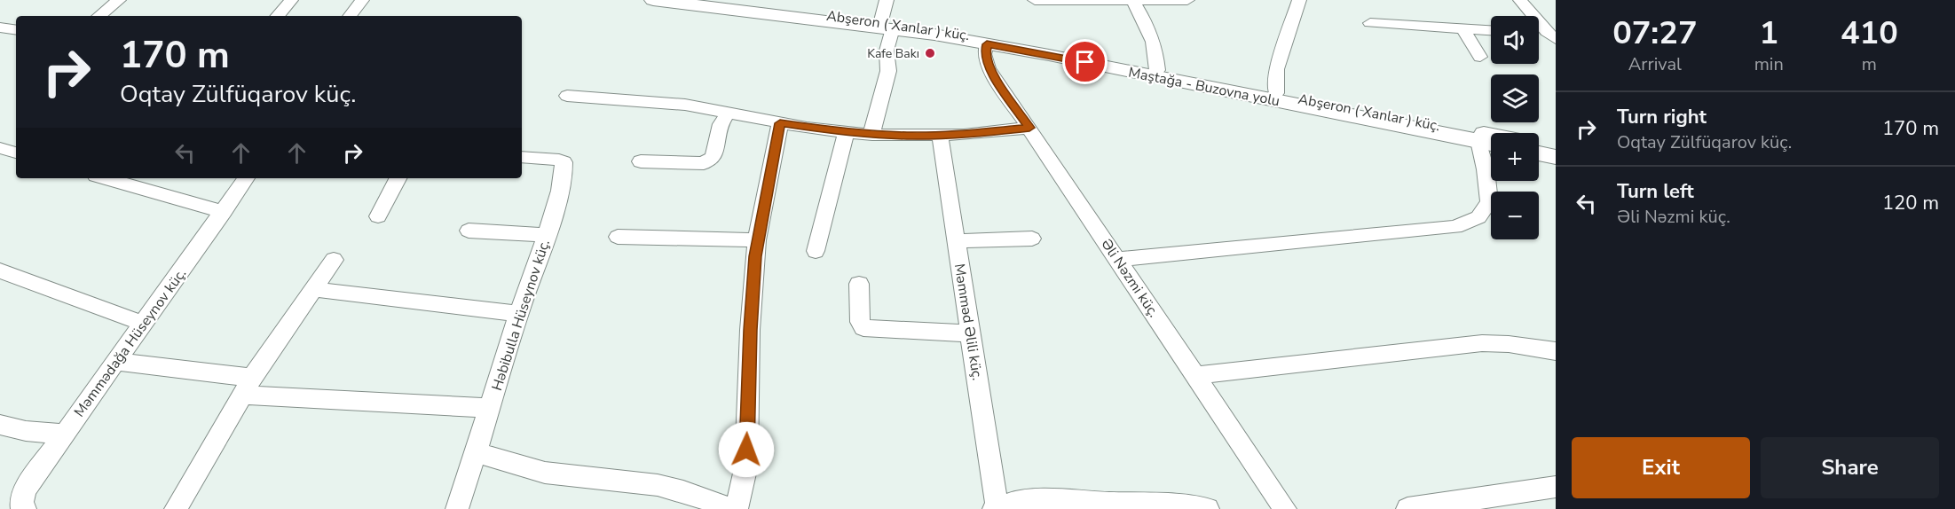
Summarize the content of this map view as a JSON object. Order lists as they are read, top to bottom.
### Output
{
  "streets": {
    "main road": ["Abşeron ( Xanlar ) küç.", "Maştağa - Buzovna yolu"],
    "street": [
      "Əli Nəzmi küç.",
      "Həbibulla Hüseynov küç.",
      "Məmməd Əlili küç.",
      "Məmmədağa Hüseynov küç."
    ]
  },
  "crossings": [
    ["Abşeron ( Xanlar ) küç.", "Maştağa - Buzovna yolu"],
    ["Abşeron ( Xanlar ) küç.", "Əli Nəzmi küç."],
    ["Maştağa - Buzovna yolu", "Əli Nəzmi küç."]
  ],
  "places": ["Kafe Bakı"],
  "page": {
    "eta": [
      "07:27",
      "Arrival",
      "1",
      "min",
      "410",
      "m"
    ],
    "map_buttons": ["+", "−"],
    "turn": ["170 m", "Oqtay Zülfüqarov küç."],
    "list": [
      {
        "name": "Turn right",
        "note": "Oqtay Zülfüqarov küç.",
        "value": "170 m"
      },
      {
        "name": "Turn left",
        "note": "Əli Nəzmi küç.",
        "value": "120 m"
      }
    ],
    "buttons": ["Exit", "Share"]
  }
}
